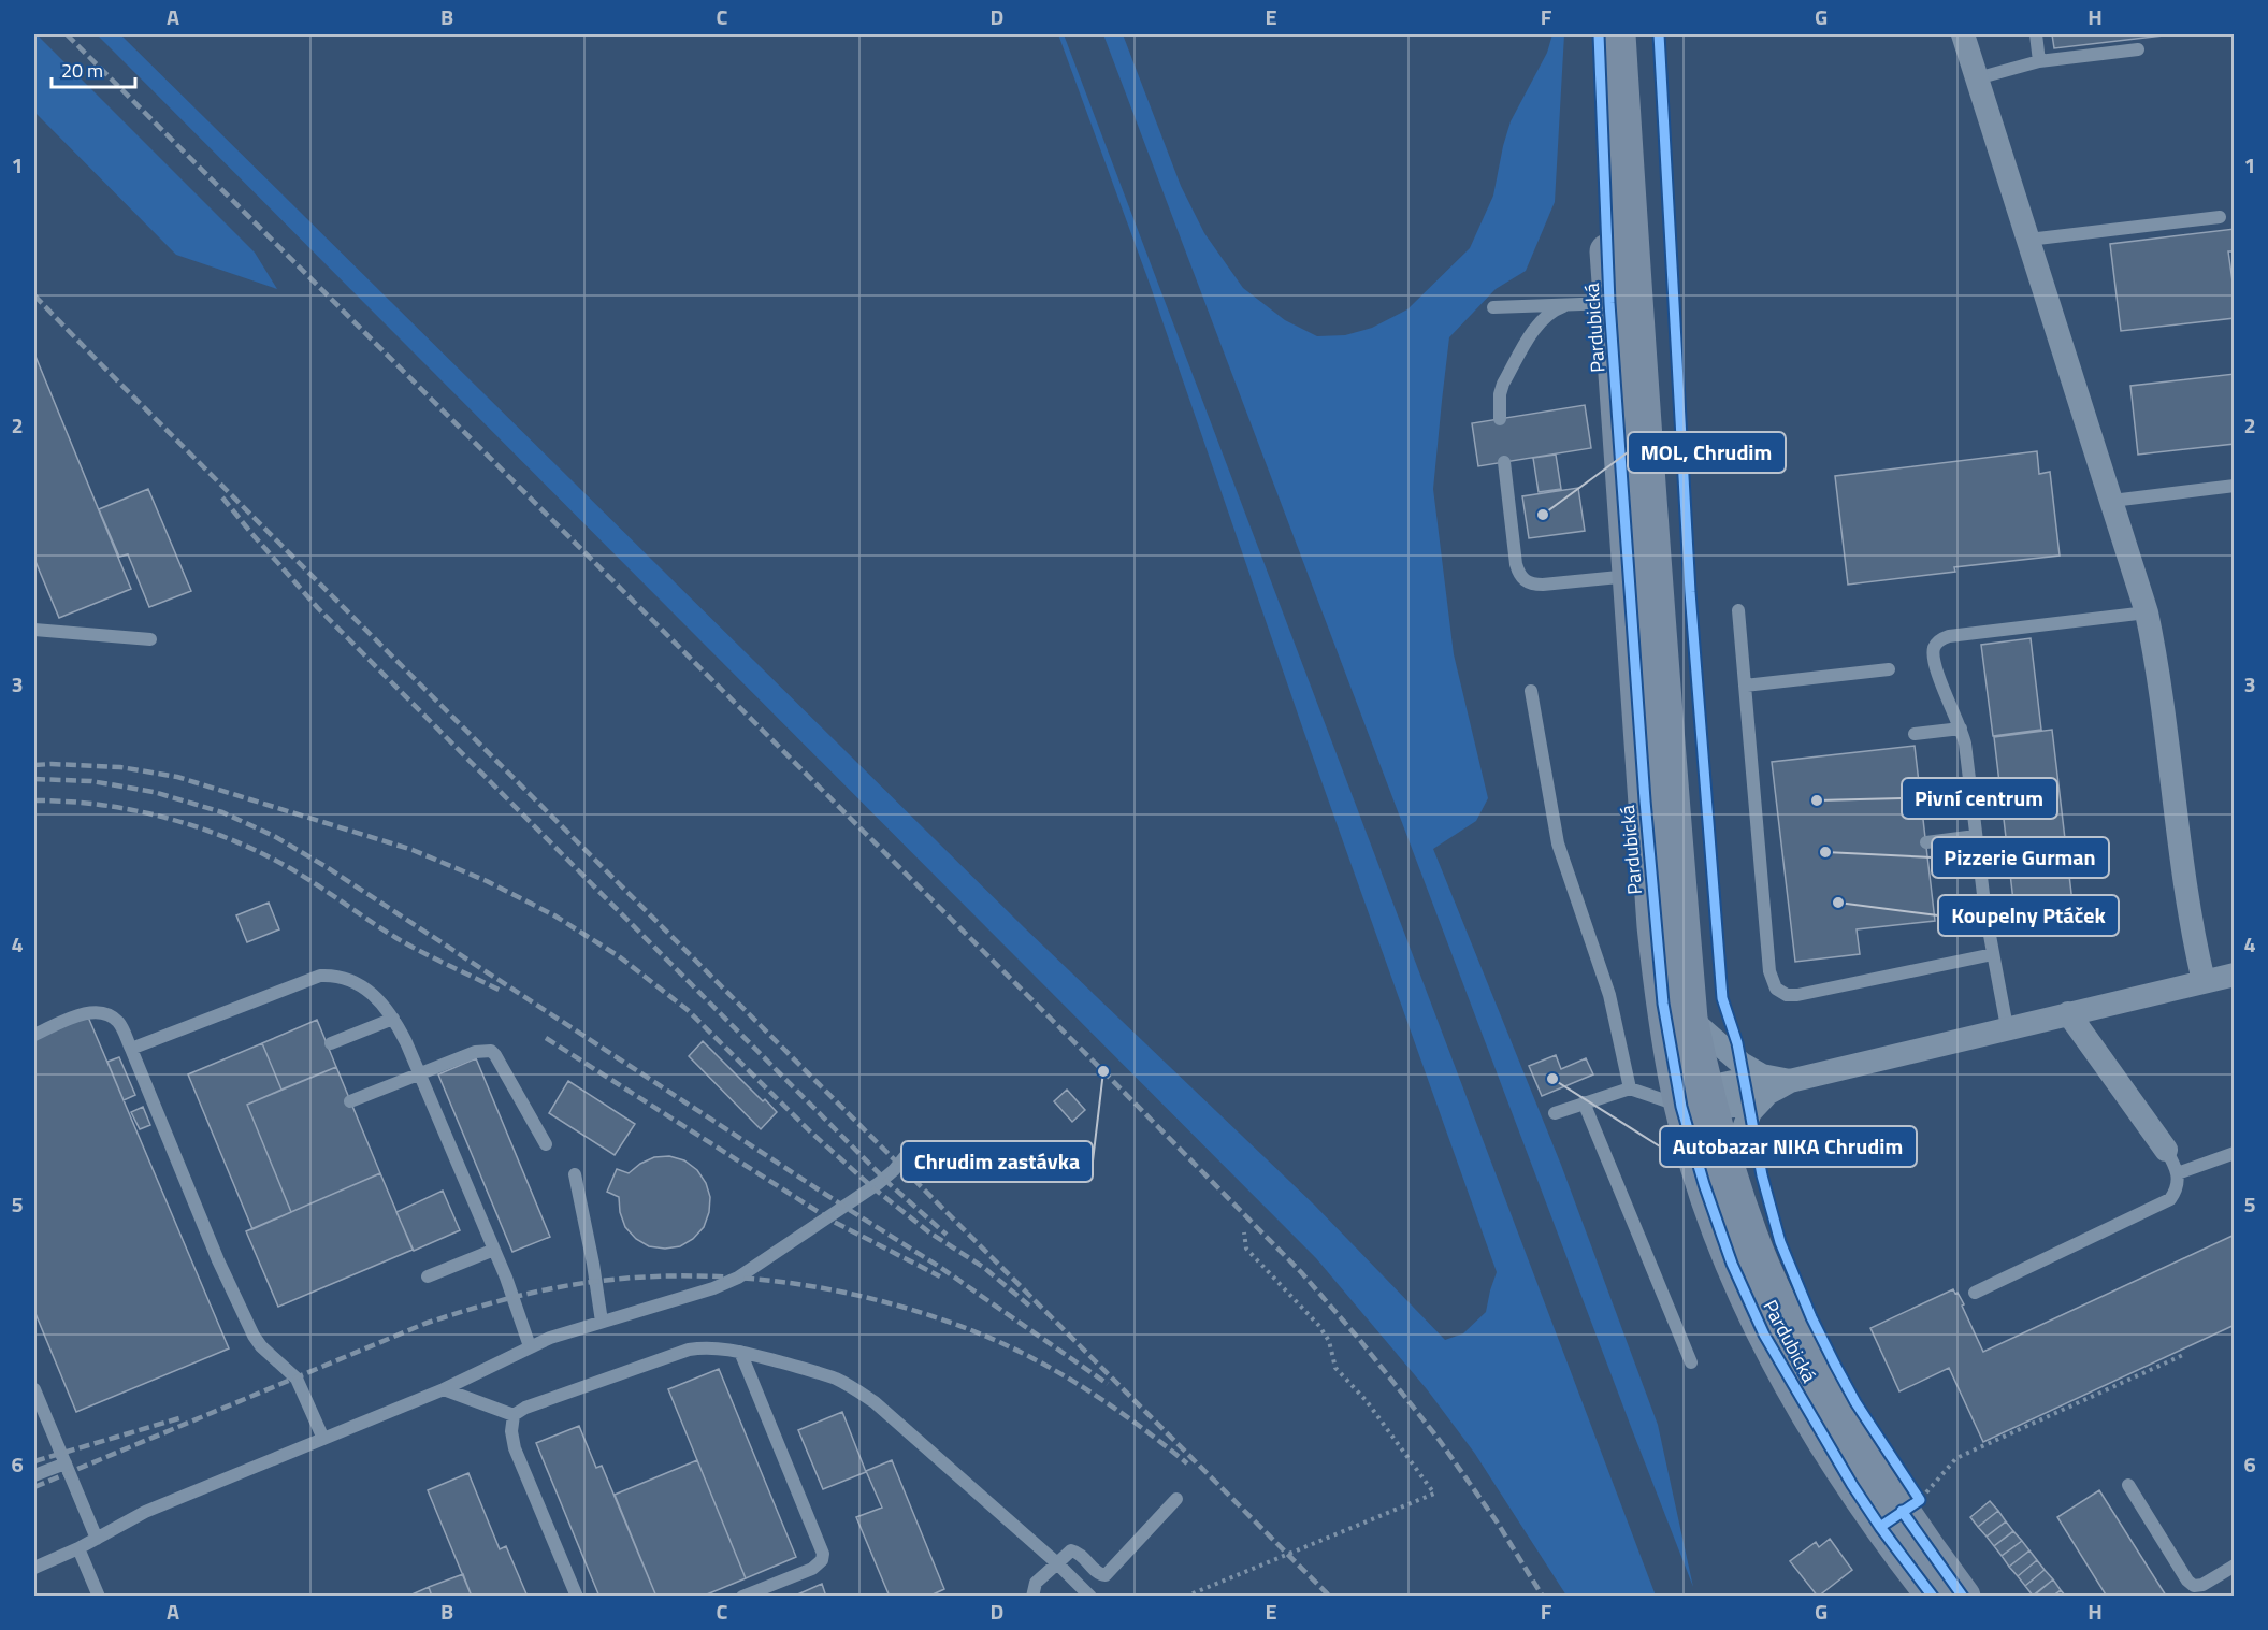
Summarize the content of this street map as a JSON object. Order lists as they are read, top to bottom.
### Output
{
  "streets": {
    "main road": ["Pardubická"]
  },
  "places": [
    "MOL, Chrudim",
    "Pivní centrum",
    "Pizzerie Gurman",
    "Koupelny Ptáček",
    "Chrudim zastávka",
    "Autobazar NIKA Chrudim"
  ],
  "scale_bar": "20 m",
  "grid": {
    "columns": [
      "A",
      "B",
      "C",
      "D",
      "E",
      "F",
      "G",
      "H"
    ],
    "rows": [
      "1",
      "2",
      "3",
      "4",
      "5",
      "6"
    ]
  }
}
